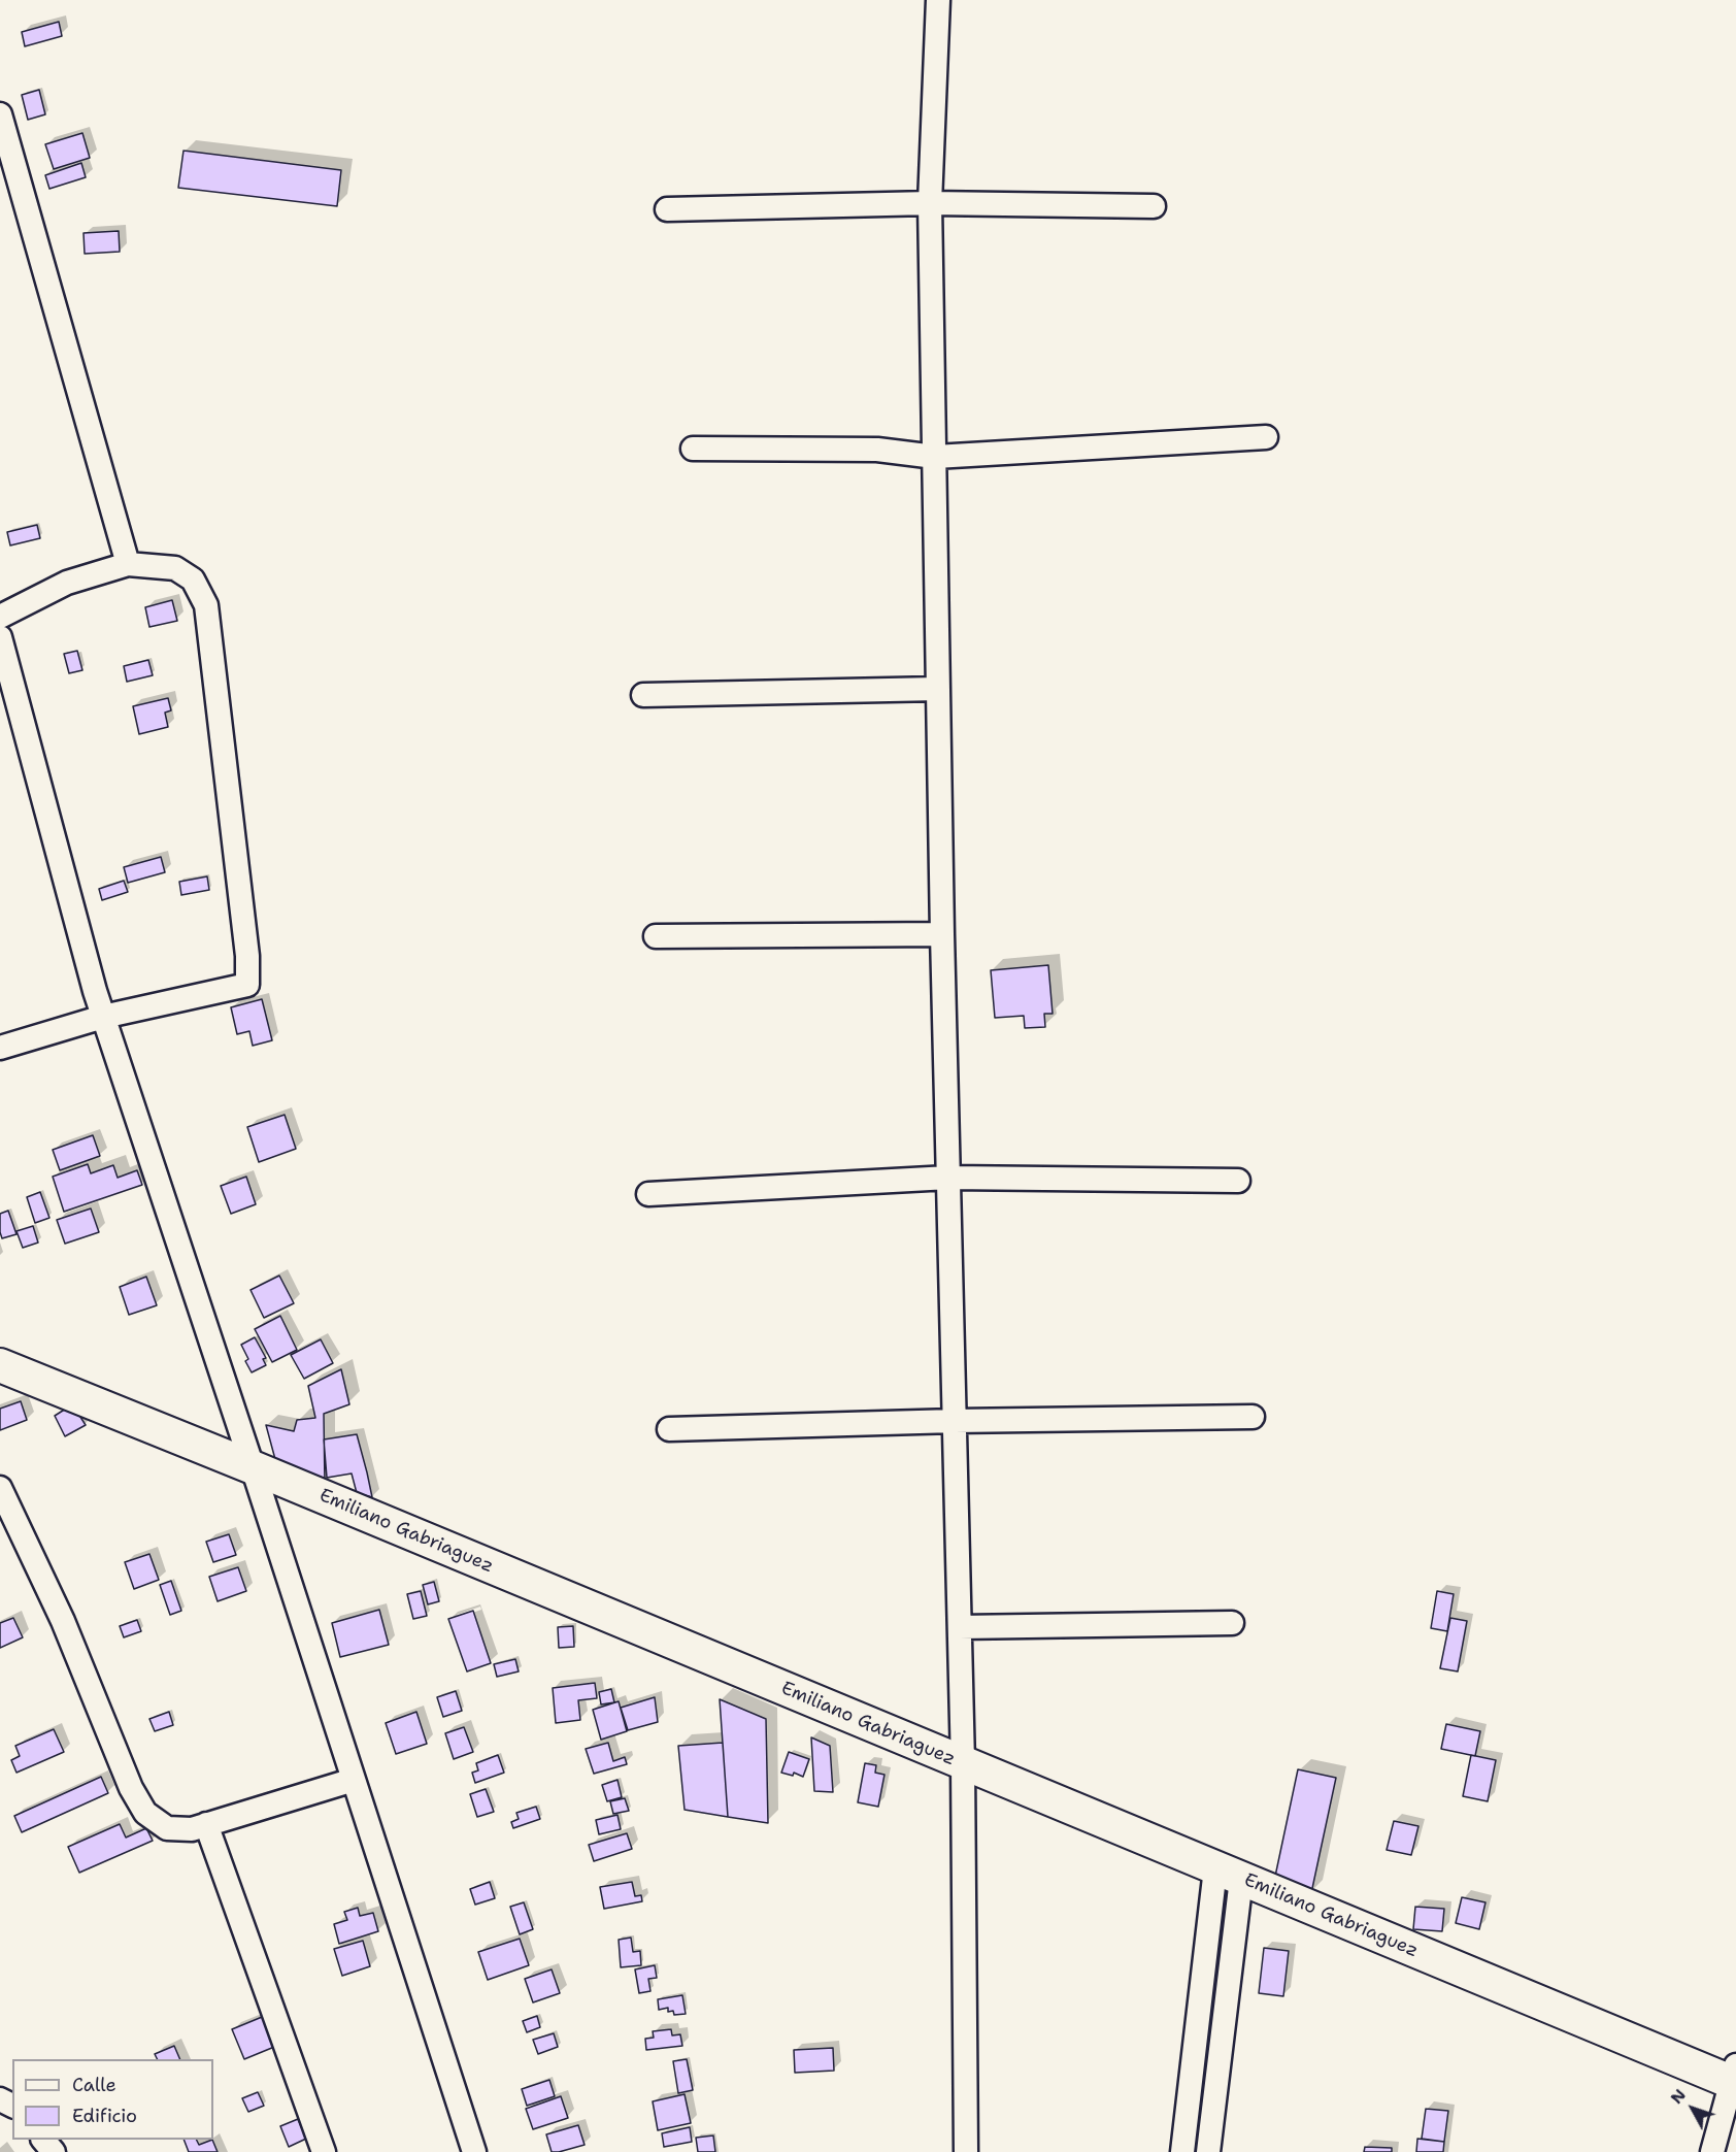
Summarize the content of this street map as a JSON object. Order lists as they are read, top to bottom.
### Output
{
  "streets": {
    "main road": ["Emiliano Gabriaguez"]
  },
  "legend": ["Calle", "Edificio"],
  "north": "top left"
}
